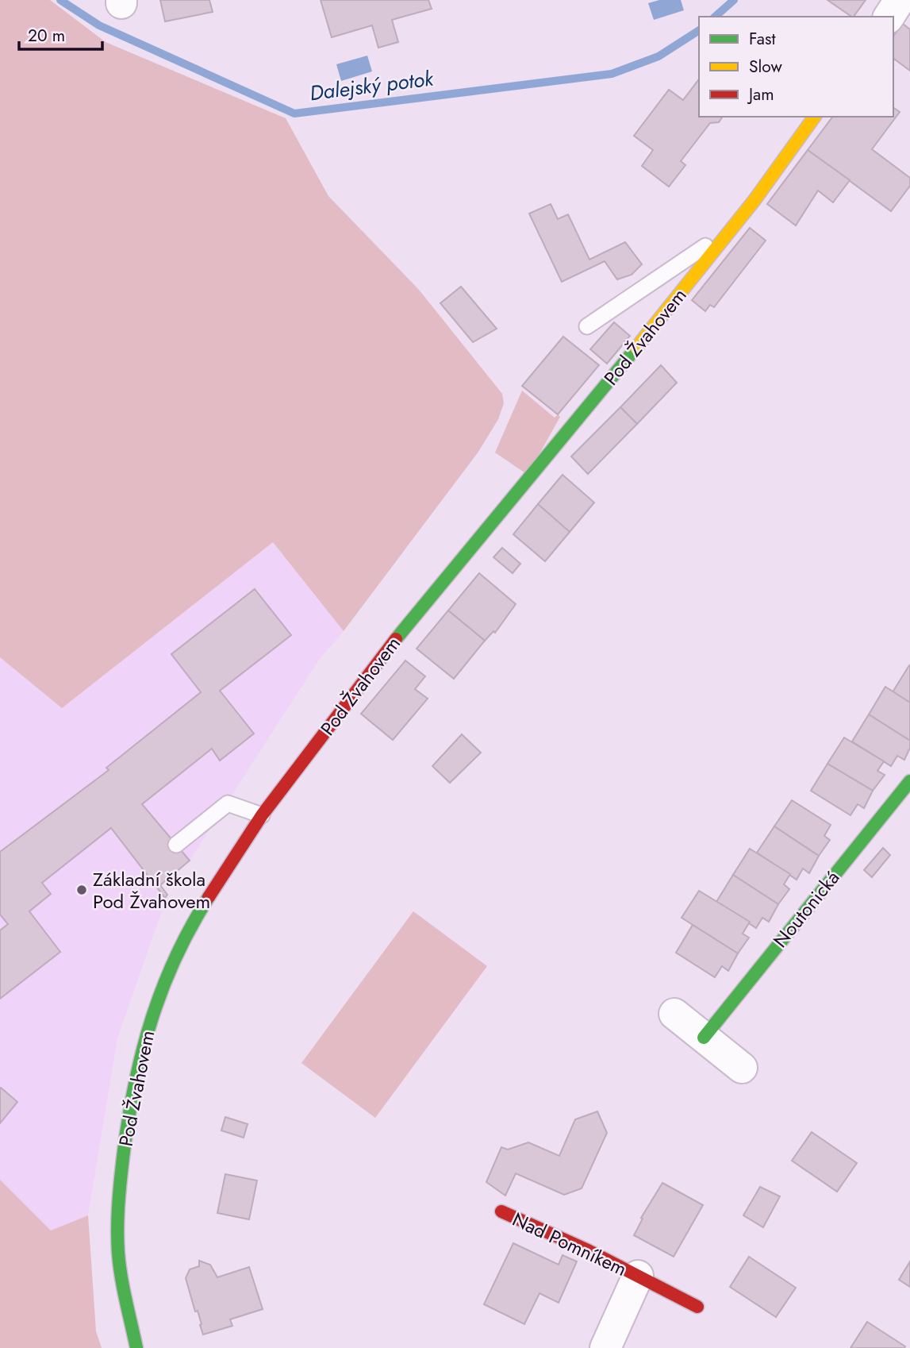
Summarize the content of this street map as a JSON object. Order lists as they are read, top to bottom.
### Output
{
  "streets": {
    "street": ["Pod Žvahovem", "Noutonická", "Nad Pomníkem"]
  },
  "water": ["Dalejský potok"],
  "places": ["Základní škola Pod Žvahovem"],
  "legend": ["Fast", "Slow", "Jam"],
  "scale_bar": "20 m"
}
